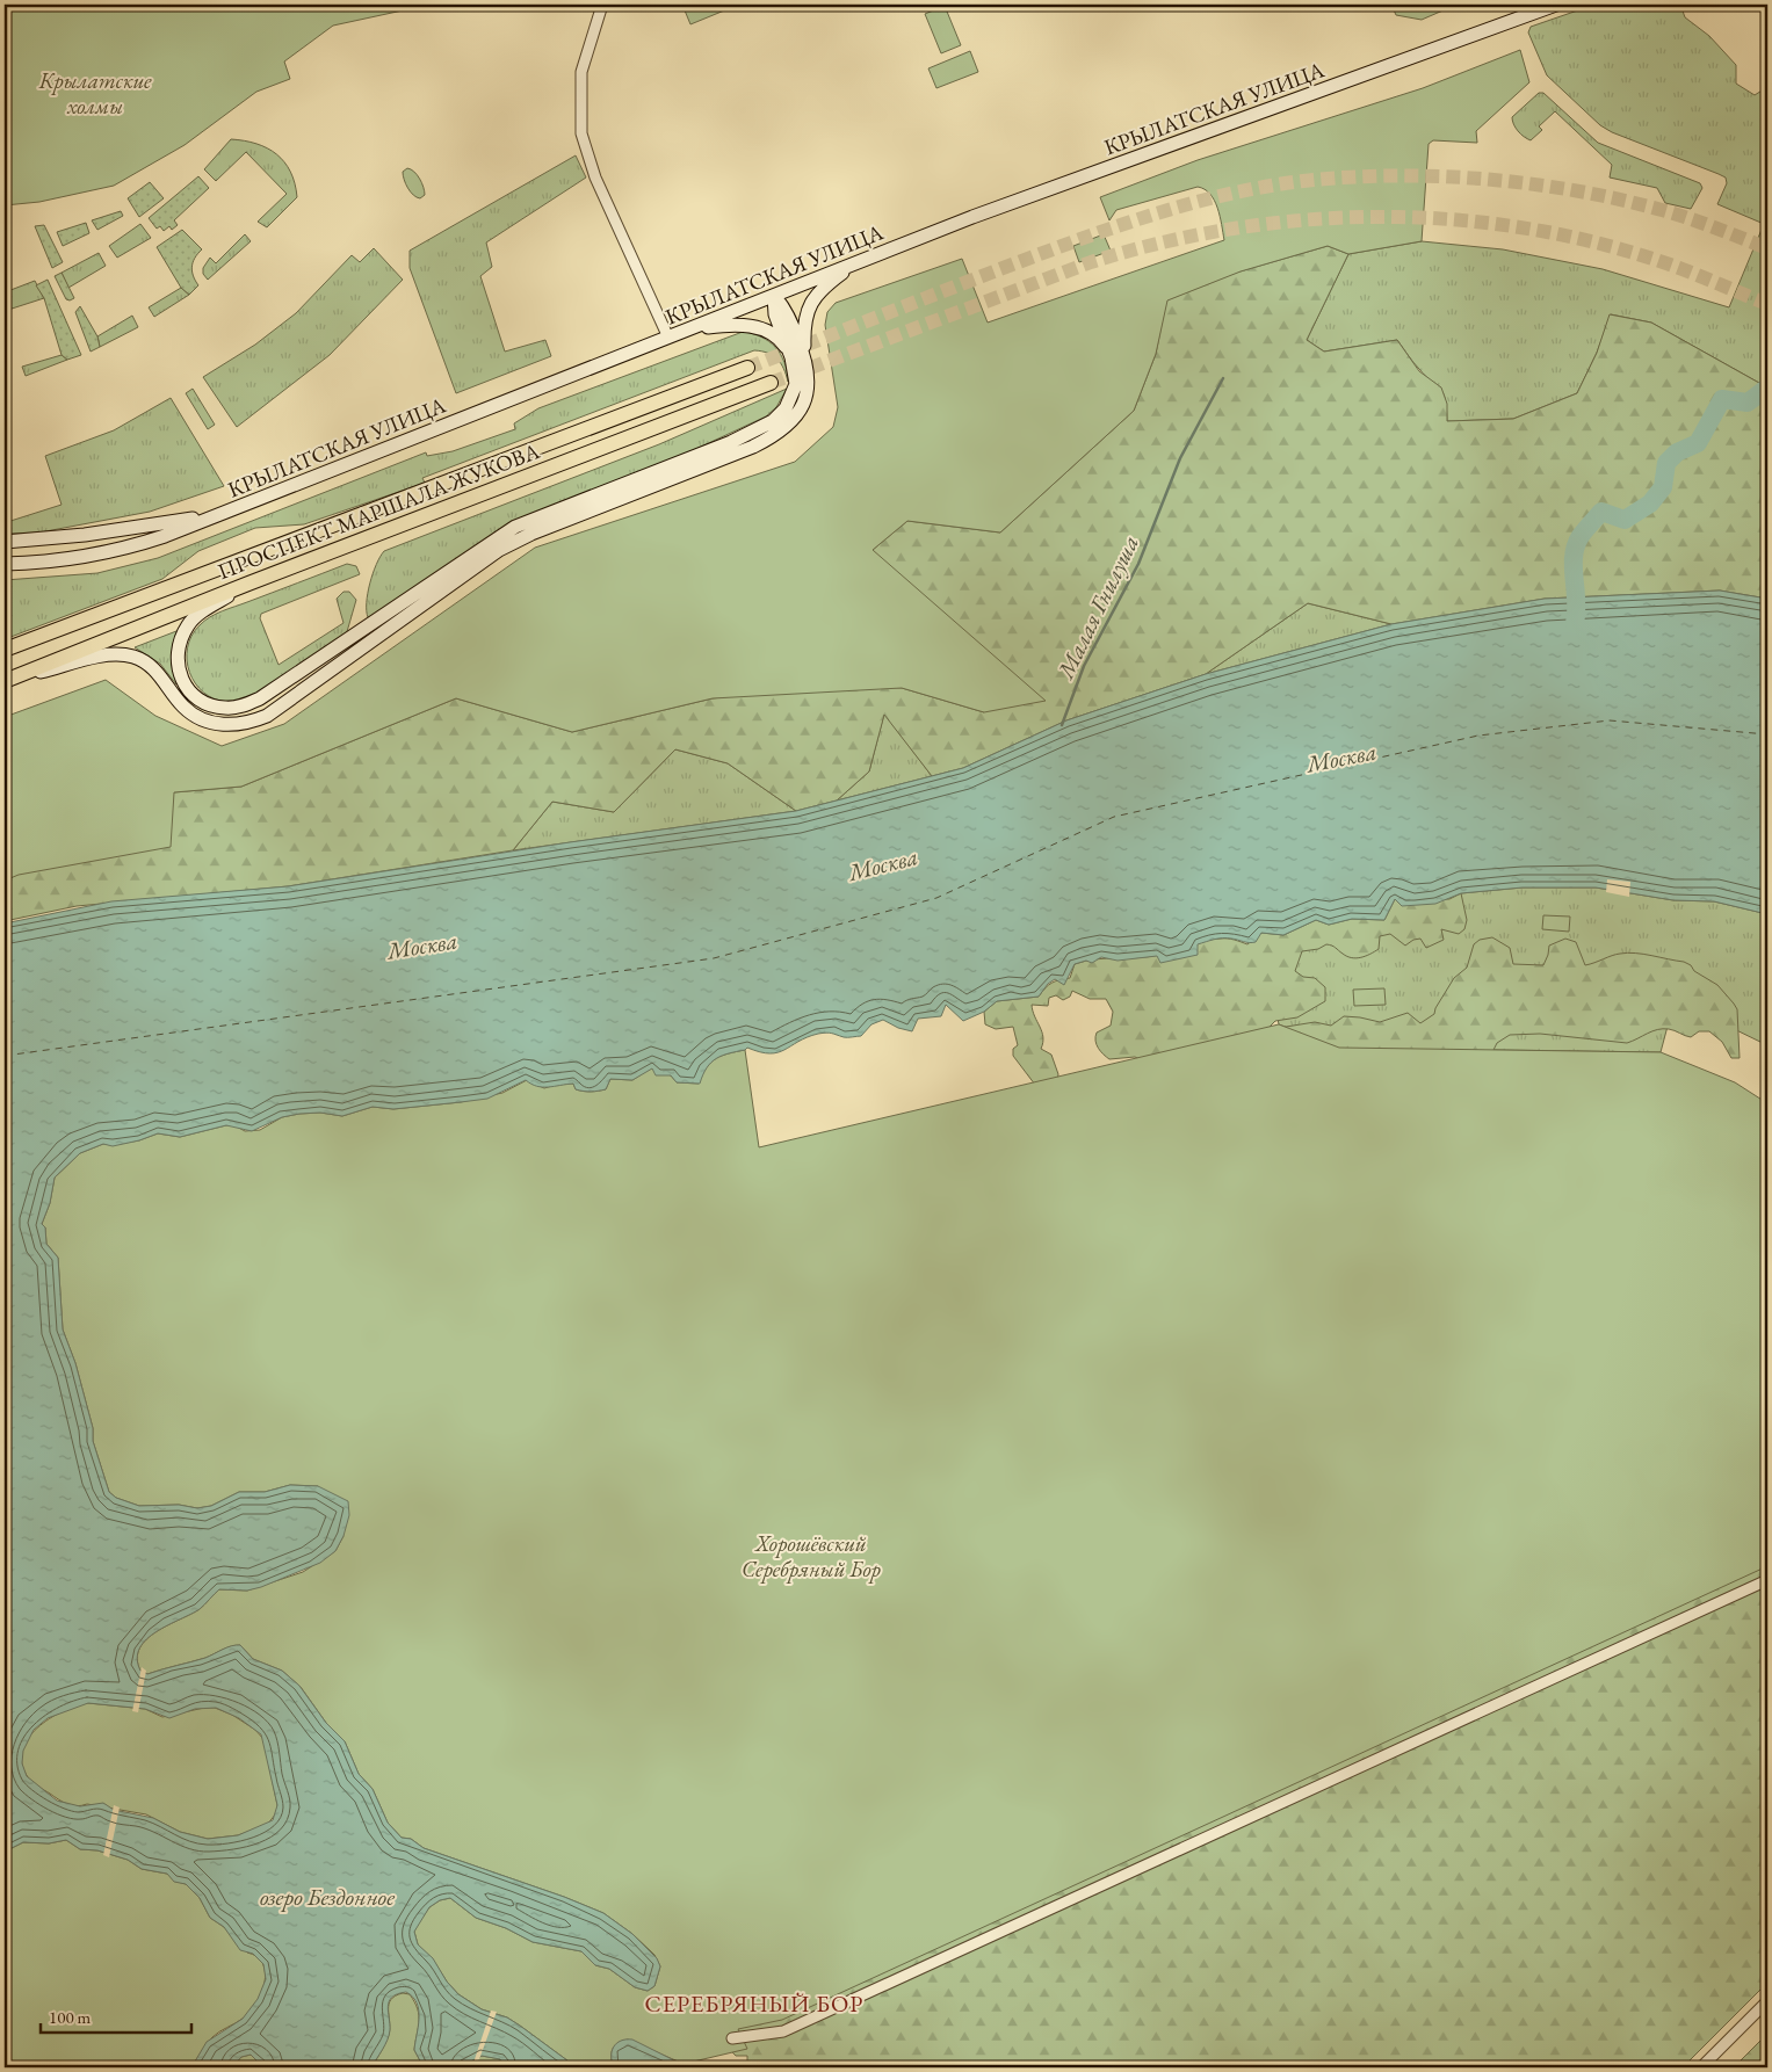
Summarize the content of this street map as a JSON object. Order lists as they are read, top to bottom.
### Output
{
  "streets": {
    "main road": ["КРЫЛАТСКАЯ УЛИЦА", "ПРОСПЕКТ МАРШАЛА ЖУКОВА"]
  },
  "districts": ["СЕРЕБРЯНЫЙ БОР"],
  "water": ["Малая Гнилуша", "Москва", "озеро Бездонное"],
  "parks": ["Крылатские холмы", "Хорошёвский Серебряный Бор"],
  "scale_bar": "100 m"
}
